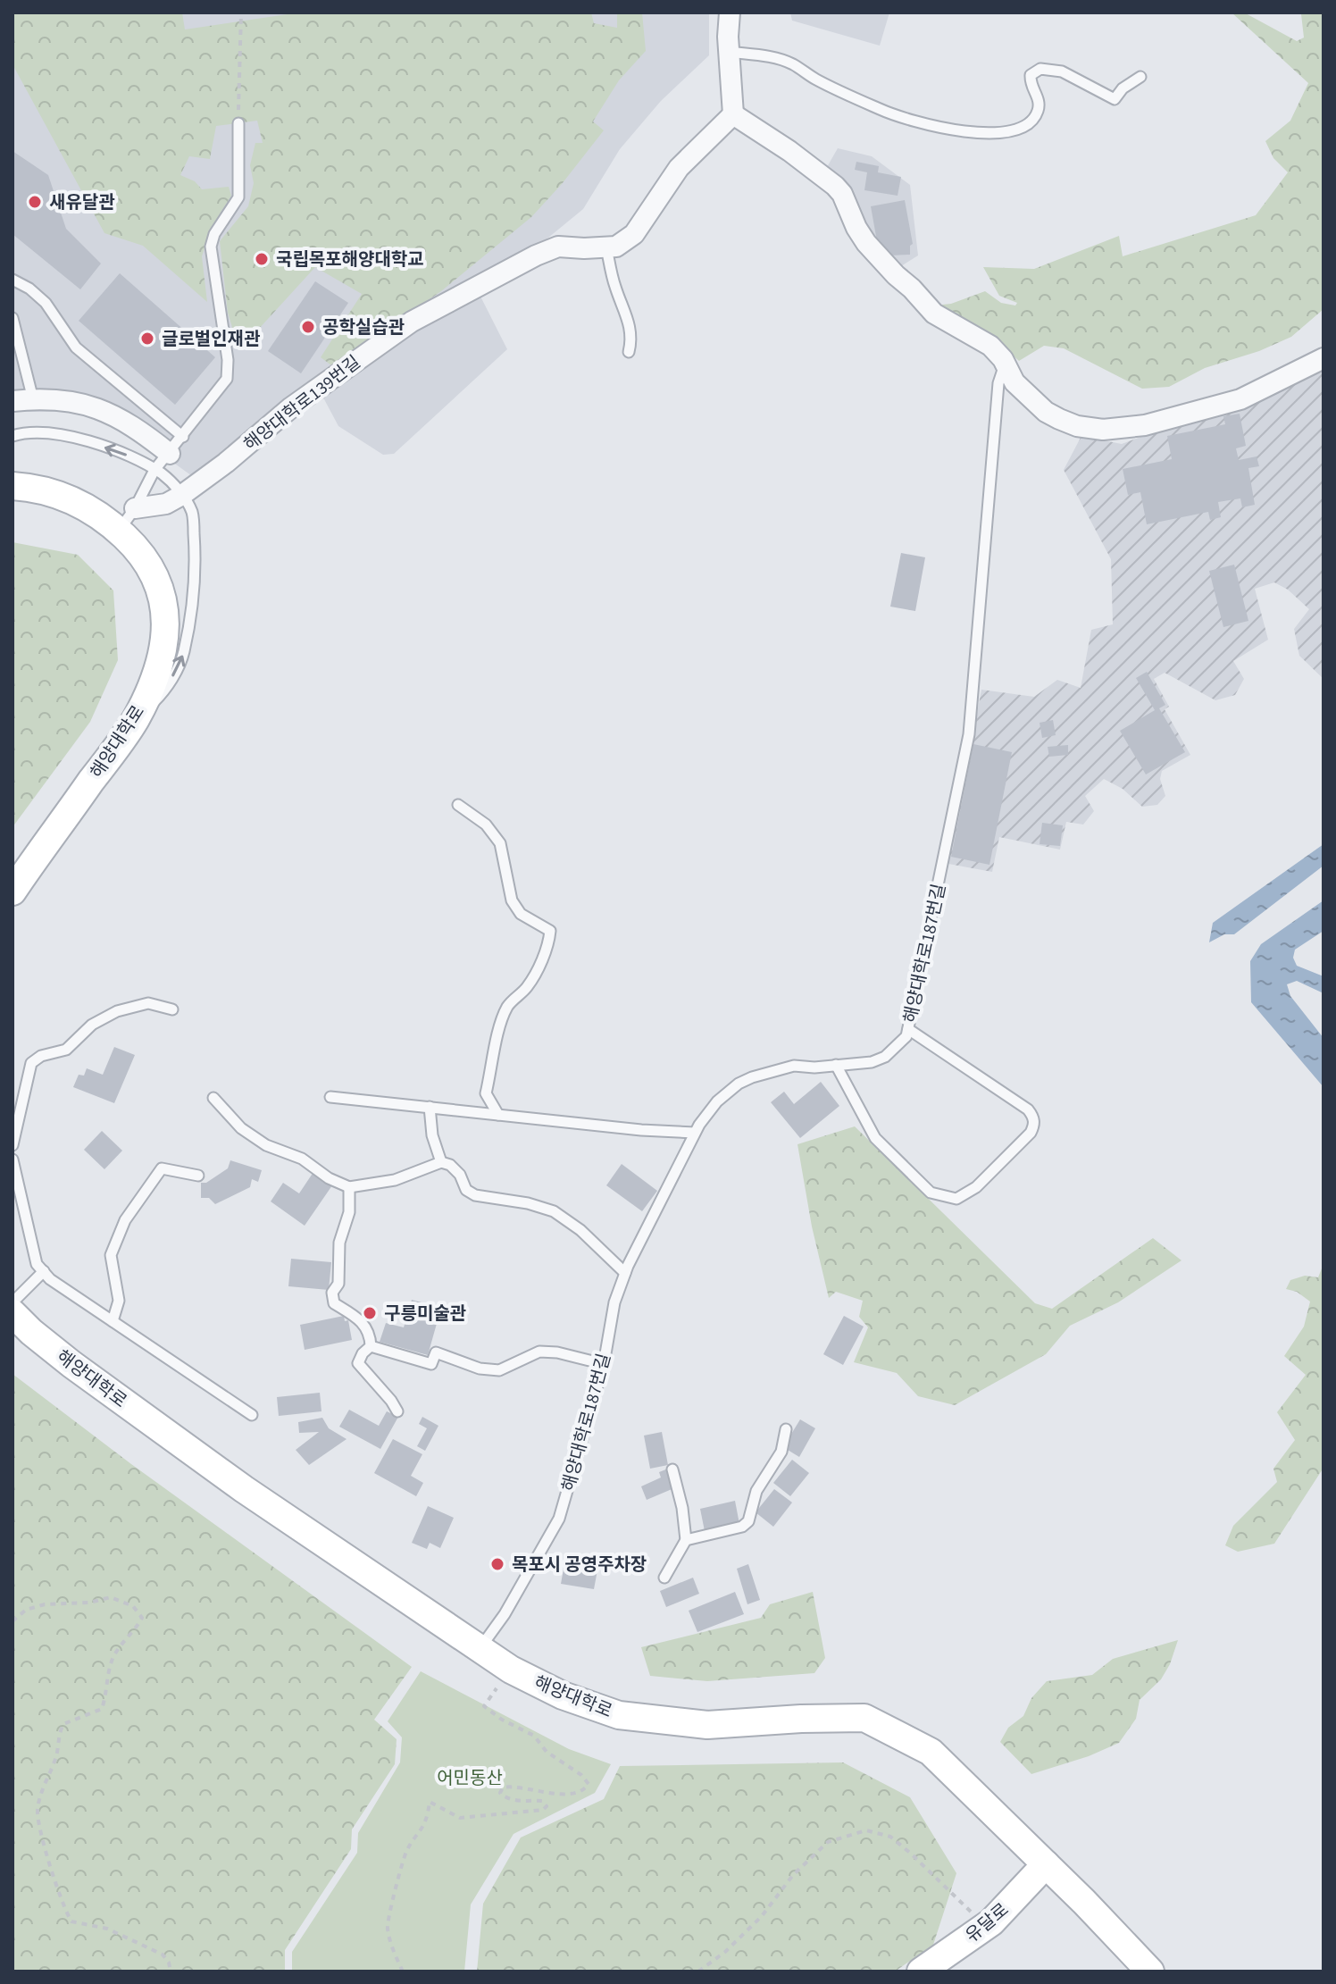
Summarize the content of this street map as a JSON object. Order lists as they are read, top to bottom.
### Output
{
  "streets": {
    "street": ["해양대학로139번길", "해양대학로", "유달로"],
    "lane": ["해양대학로187번길"]
  },
  "crossings": [
    ["해양대학로", "해양대학로187번길"],
    ["해양대학로", "유달로"]
  ],
  "parks": ["어민동산"],
  "places": [
    "새유달관",
    "국립목포해양대학교",
    "공학실습관",
    "글로벌인재관",
    "구릉미술관",
    "목포시 공영주차장"
  ]
}
